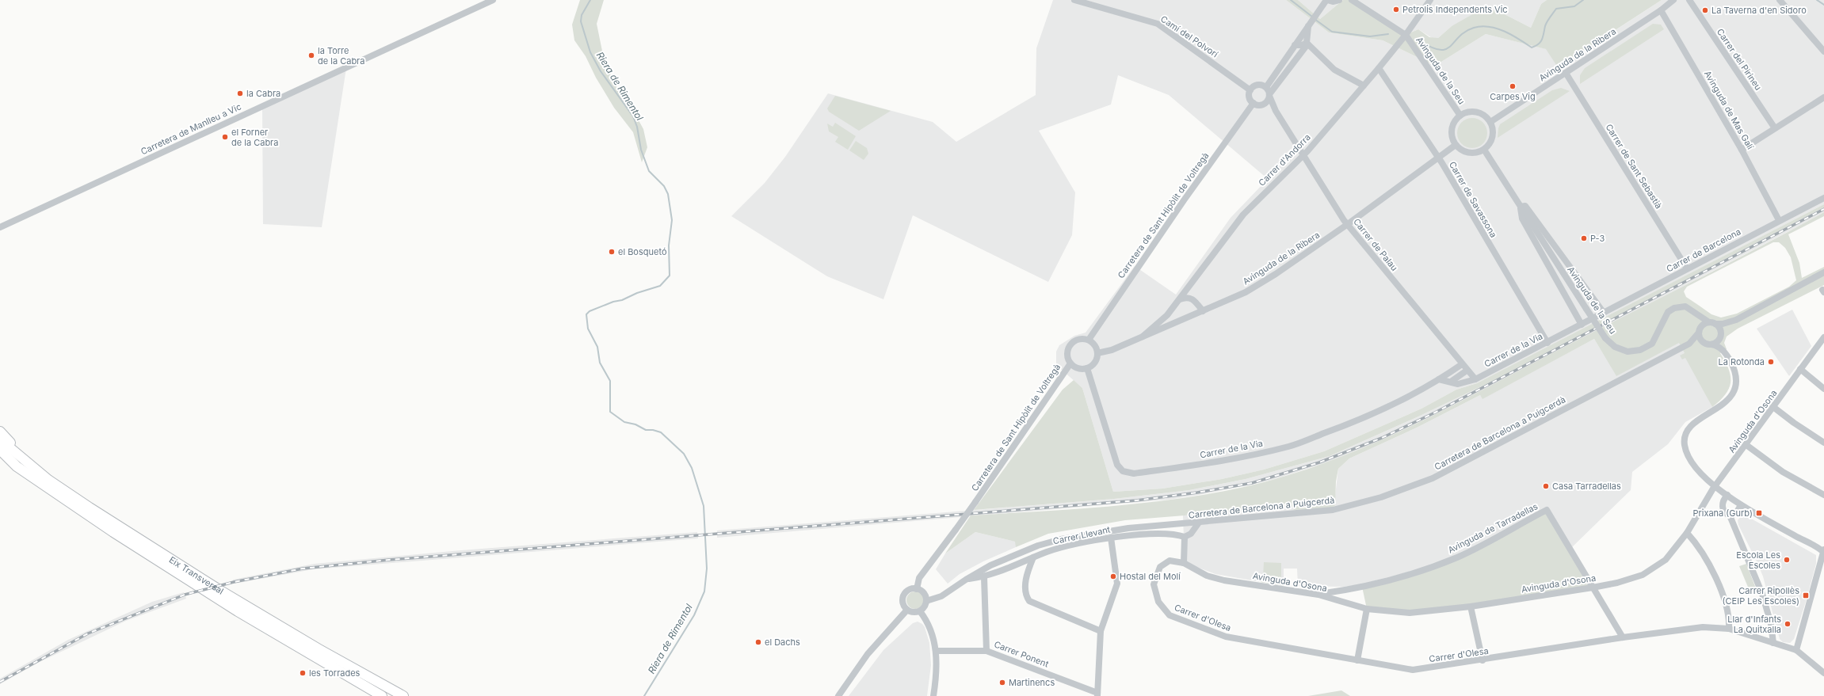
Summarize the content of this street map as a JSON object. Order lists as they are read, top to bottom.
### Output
{
  "streets": {
    "highway": ["Eix Transversal"],
    "street": [
      "Camí del Polvorí",
      "Avinguda de la Ribera",
      "Carrer del Pirineu",
      "Avinguda de la Seu",
      "Avinguda de Mas Galí",
      "Carretera de Manlleu a Vic",
      "Carrer d'Andorra",
      "Carrer de Sant Sebastià",
      "Carrer de Savassona",
      "Carretera de Sant Hipòlit de Voltregà",
      "Carrer de Palau",
      "Carrer de Barcelona",
      "Carrer de la Via",
      "Avinguda d'Osona",
      "Carretera de Barcelona a Puigcerdà",
      "Avinguda de Tarradellas",
      "Carrer Llevant",
      "Carrer d'Olesa",
      "Carrer Ponent"
    ]
  },
  "crossings": [
    ["Camí del Polvorí", "Carretera de Sant Hipòlit de Voltregà"],
    ["Camí del Polvorí", "Carrer de Palau"],
    ["Avinguda de la Ribera", "Avinguda de la Seu"],
    ["Avinguda de la Ribera", "Avinguda de Mas Galí"],
    ["Avinguda de la Ribera", "Carrer d'Andorra"],
    ["Avinguda de la Ribera", "Carrer de Sant Sebastià"],
    ["Avinguda de la Ribera", "Carrer de Savassona"],
    ["Avinguda de la Ribera", "Carretera de Sant Hipòlit de Voltregà"],
    ["Avinguda de la Ribera", "Carrer de Palau"],
    ["Avinguda de la Ribera", "Carrer de la Via"],
    ["Avinguda de la Seu", "Carrer d'Andorra"],
    ["Avinguda de la Seu", "Carrer de Barcelona"],
    ["Avinguda de la Seu", "Carrer de la Via"],
    ["Avinguda de la Seu", "Carretera de Barcelona a Puigcerdà"],
    ["Avinguda de Mas Galí", "Carrer de Barcelona"],
    ["Carrer d'Andorra", "Carrer de Savassona"],
    ["Carrer d'Andorra", "Carrer de Palau"],
    ["Carrer de Sant Sebastià", "Carrer de Barcelona"],
    ["Carrer de Savassona", "Carrer de la Via"],
    ["Carretera de Sant Hipòlit de Voltregà", "Carrer de Palau"],
    ["Carretera de Sant Hipòlit de Voltregà", "Carrer de la Via"],
    ["Carretera de Sant Hipòlit de Voltregà", "Carretera de Barcelona a Puigcerdà"],
    ["Carrer de Palau", "Carrer de la Via"],
    ["Carrer de Barcelona", "Carrer de la Via"],
    ["Avinguda d'Osona", "Avinguda de Tarradellas"],
    ["Avinguda d'Osona", "Carrer d'Olesa"],
    ["Carretera de Barcelona a Puigcerdà", "Carrer Llevant"]
  ],
  "water": ["Riera de Rimentol"],
  "places": {
    "other": [
      "Petrolis Independents Vic",
      "La Taverna d'en Sidoro",
      "la Torre de la Cabra",
      "Carpes Vig",
      "la Cabra",
      "el Forner de la Cabra",
      "P-3",
      "el Bosquetó",
      "La Rotonda",
      "Casa Tarradellas",
      "Escola Les Escoles",
      "Hostal del Molí",
      "Llar d'Infants La Quitxalla",
      "el Dachs",
      "les Torrades",
      "Martinencs"
    ],
    "transit": ["Prixana (Gurb)", "Carrer Ripollès (CEIP Les Escoles)"]
  }
}
